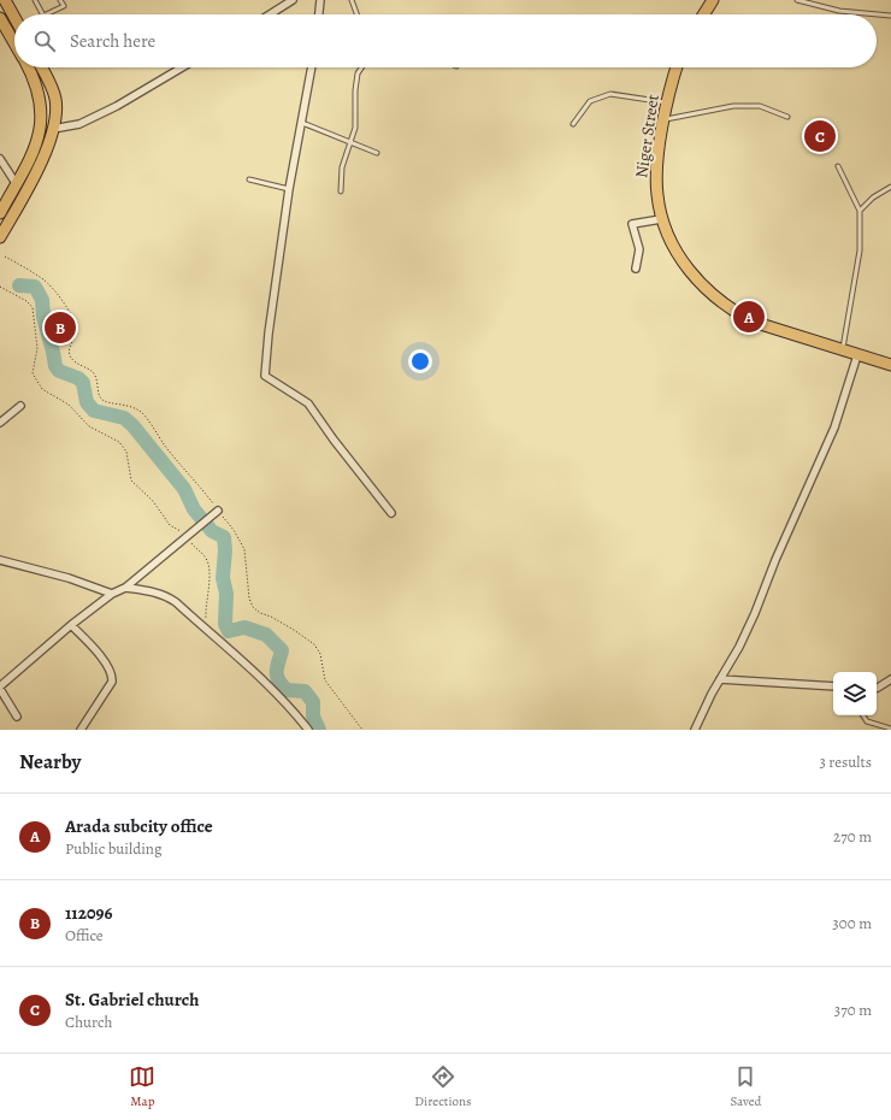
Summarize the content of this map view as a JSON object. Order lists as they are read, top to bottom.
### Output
{
  "streets": {
    "main road": ["Niger Street"]
  },
  "page": {
    "search": "Search here",
    "pins": ["C", "A", "B"],
    "heading": ["Nearby", "3 results"],
    "list": [
      {
        "mark": "A",
        "name": "Arada subcity office",
        "note": "Public building",
        "value": "270 m"
      },
      {
        "mark": "B",
        "name": "112096",
        "note": "Office",
        "value": "300 m"
      },
      {
        "mark": "C",
        "name": "St. Gabriel church",
        "note": "Church",
        "value": "370 m"
      }
    ],
    "nav": ["Map", "Directions", "Saved"]
  }
}
